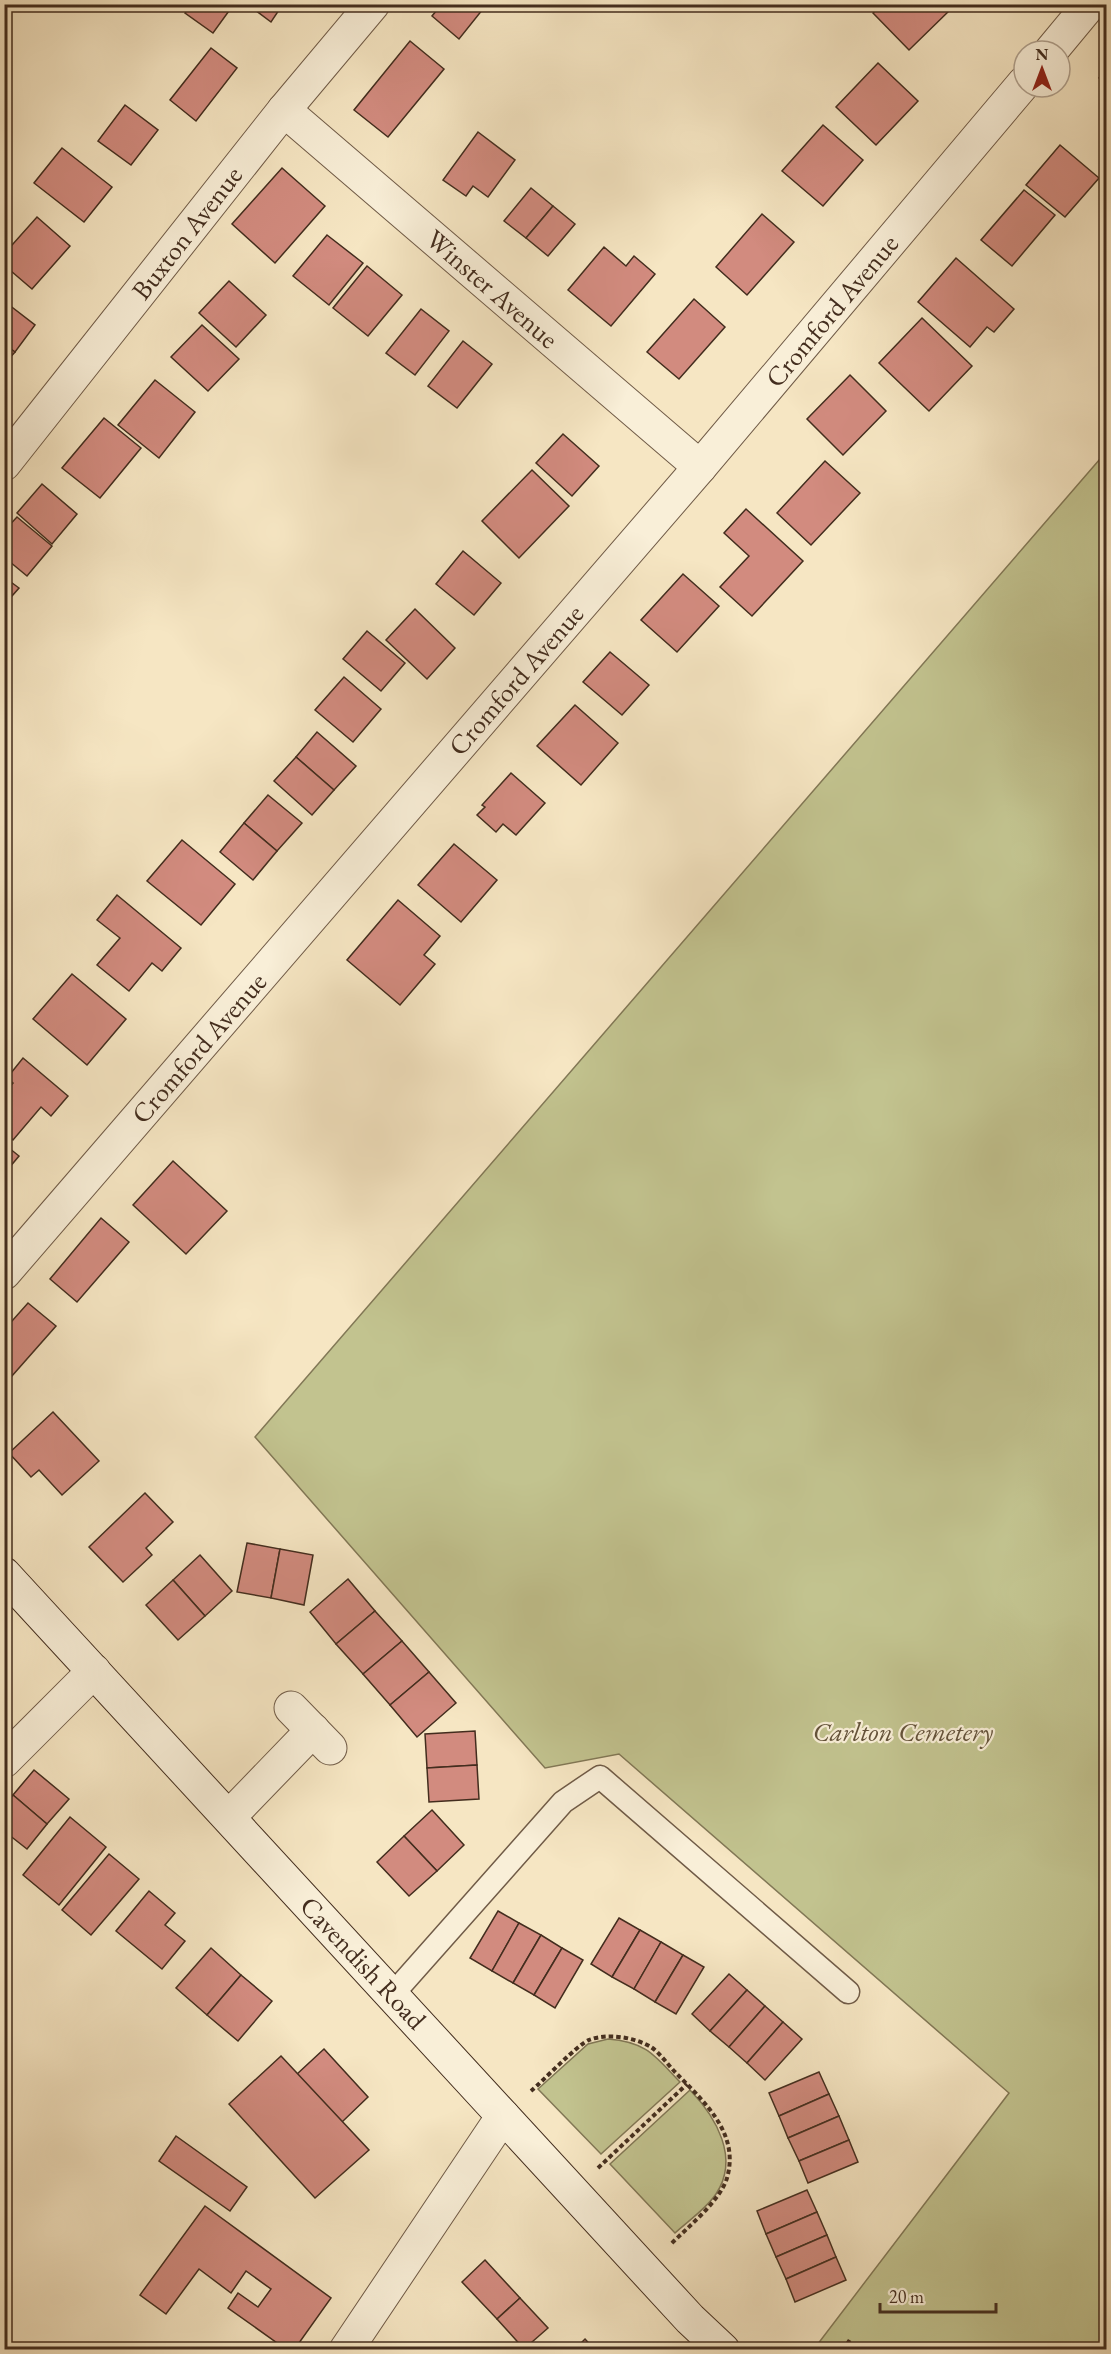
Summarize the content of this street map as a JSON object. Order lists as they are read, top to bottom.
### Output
{
  "streets": {
    "street": [
      "Buxton Avenue",
      "Winster Avenue",
      "Cromford Avenue",
      "Cavendish Road"
    ]
  },
  "crossings": [
    ["Buxton Avenue", "Winster Avenue"],
    ["Winster Avenue", "Cromford Avenue"]
  ],
  "parks": ["Carlton Cemetery"],
  "scale_bar": "20 m",
  "north": "top"
}
